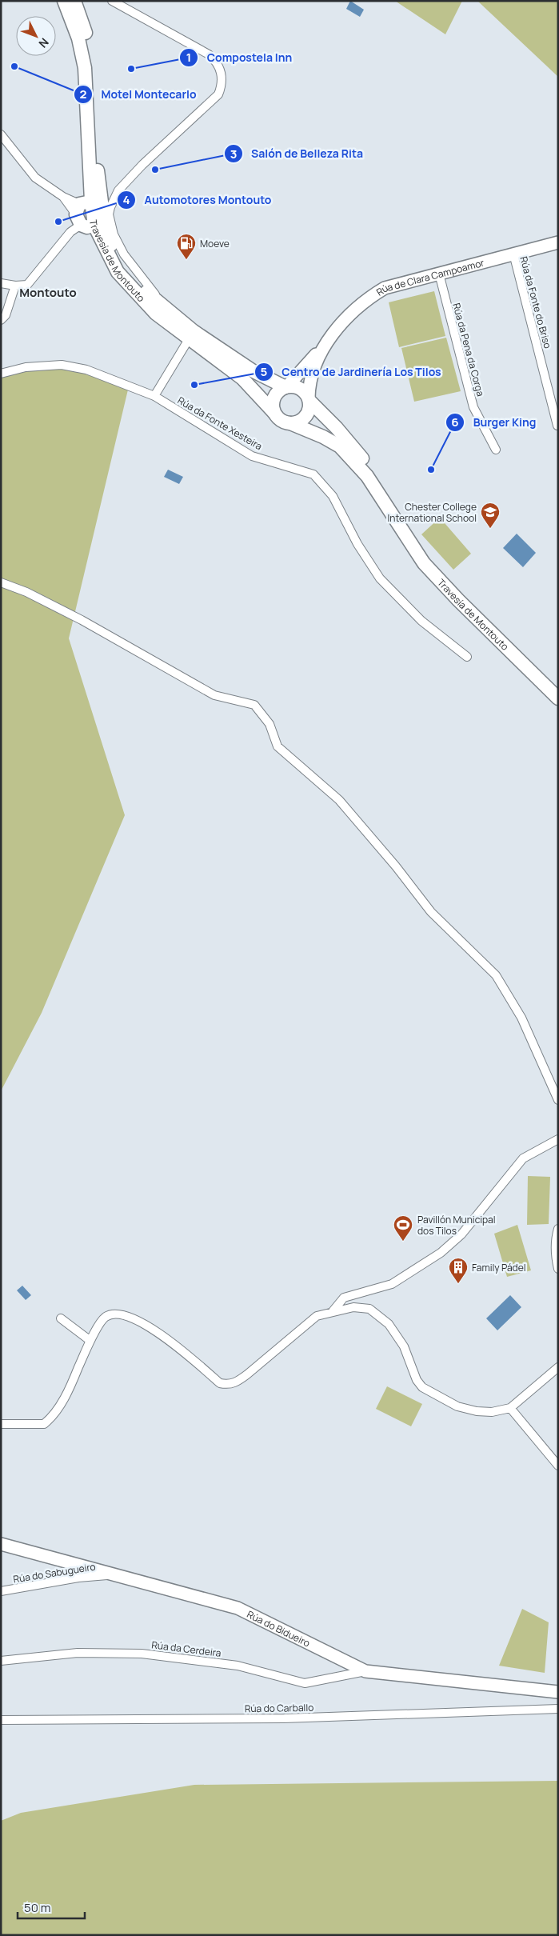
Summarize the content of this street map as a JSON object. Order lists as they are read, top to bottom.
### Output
{
  "streets": {
    "main road": ["Travesía de Montouto"],
    "street": [
      "Rúa de Clara Campoamor",
      "Rúa da Fonte do Briso",
      "Rúa da Pena da Corga",
      "Rúa da Fonte Xesteira",
      "Rúa do Sabugueiro",
      "Rúa do Bidueiro",
      "Rúa da Cerdeira",
      "Rúa do Carballo"
    ]
  },
  "crossings": [
    ["Rúa de Clara Campoamor", "Rúa da Fonte do Briso"],
    ["Rúa de Clara Campoamor", "Rúa da Pena da Corga"],
    ["Rúa do Sabugueiro", "Rúa do Bidueiro"],
    ["Rúa do Bidueiro", "Rúa da Cerdeira"]
  ],
  "districts": ["Montouto"],
  "places": {
    "other": [
      "Motel Montecarlo",
      "Compostela Inn",
      "Salón de Belleza Rita",
      "Automotores Montouto",
      "Centro de Jardinería Los Tilos",
      "Burger King"
    ],
    "fuel station": ["Moeve"],
    "school or university": ["Chester College International School"],
    "sports": ["Pavillón Municipal dos Tilos"],
    "building": ["Family Pádel"]
  },
  "scale_bar": "50 m",
  "north": "bottom right"
}
